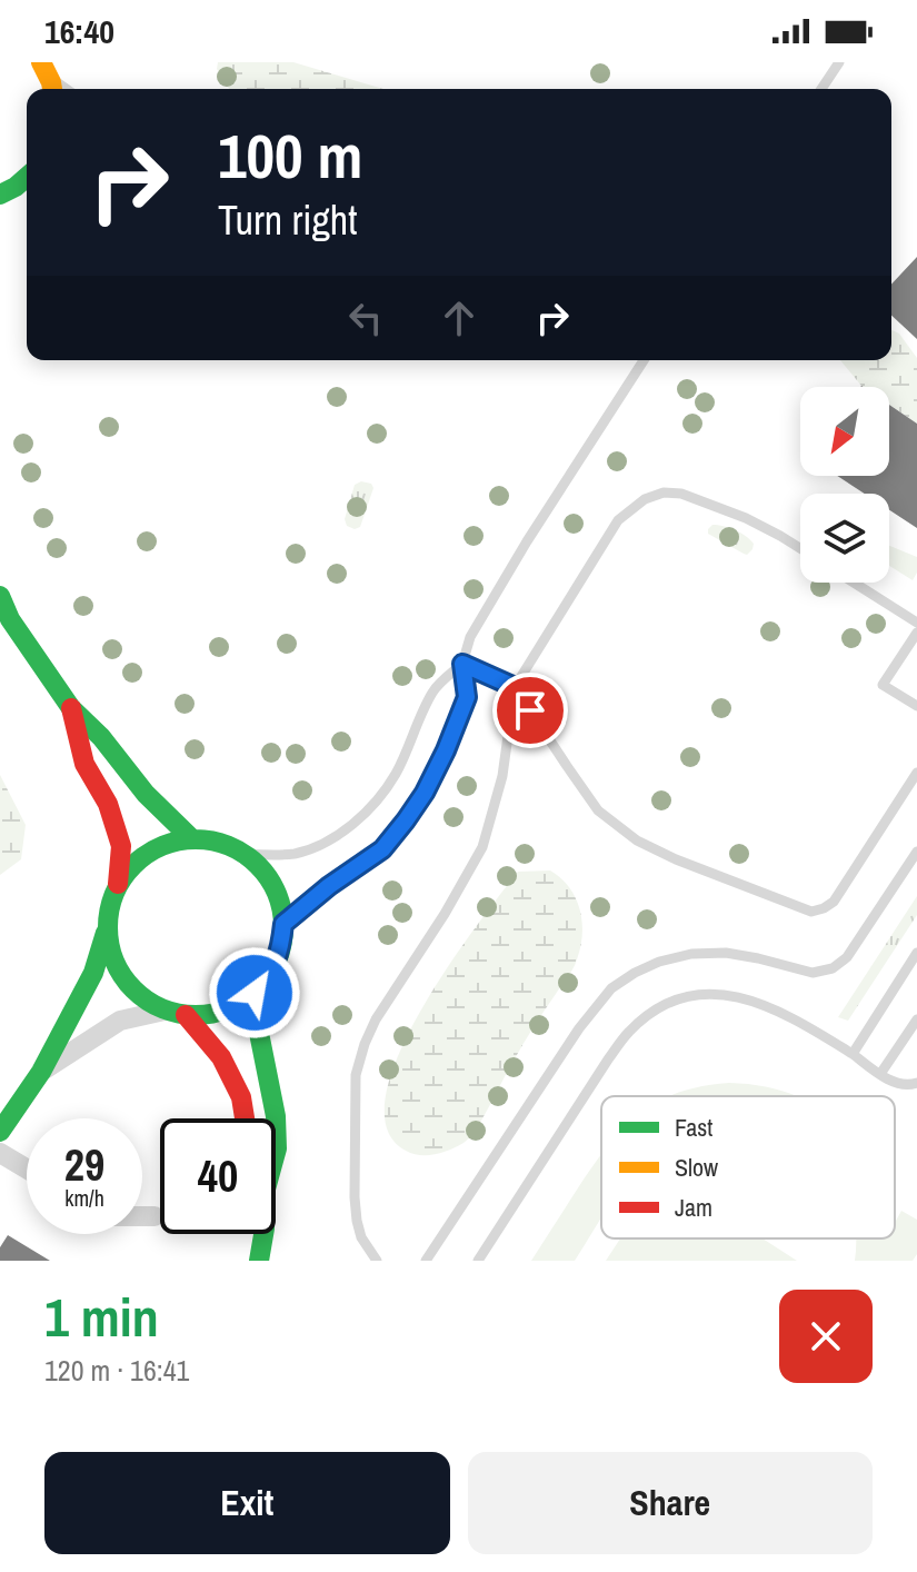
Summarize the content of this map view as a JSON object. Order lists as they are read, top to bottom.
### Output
{
  "legend": ["Fast", "Slow", "Jam"],
  "north": "bottom left",
  "page": {
    "status": "16:40",
    "turn": ["100 m", "Turn right"],
    "speed": "29 km/h",
    "limit": "40",
    "heading": ["1 min", "120 m · 16:41"],
    "buttons": ["Exit", "Share"]
  }
}
